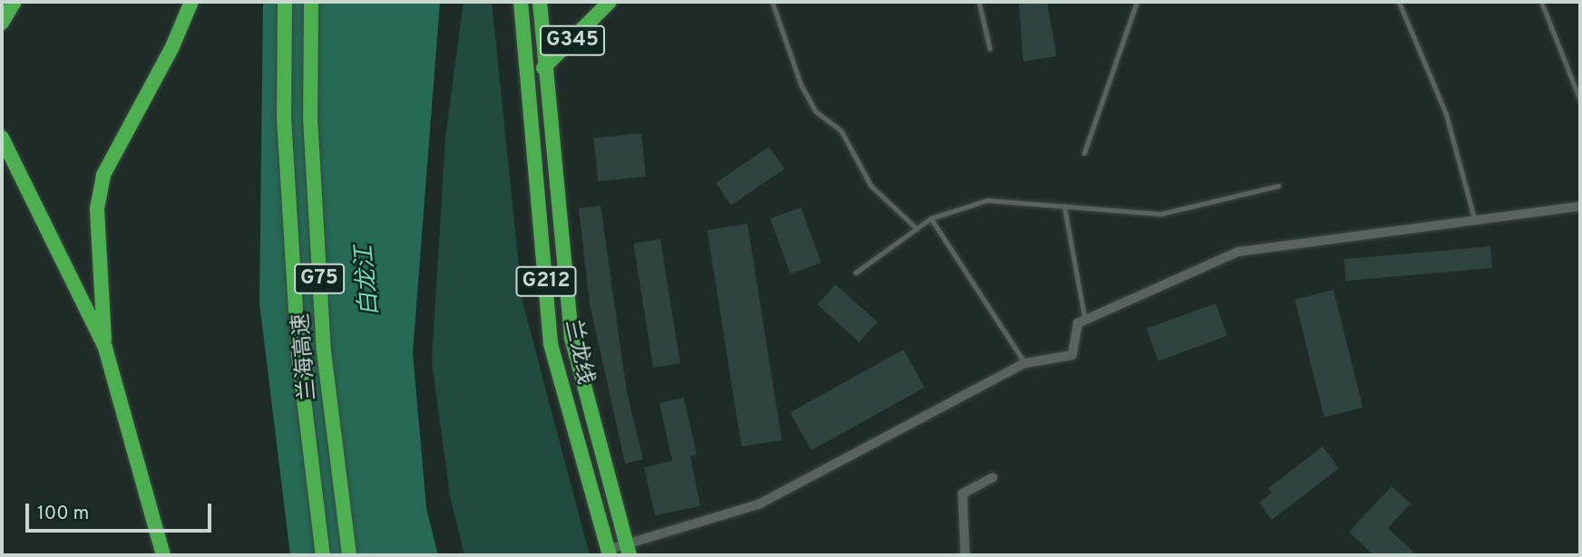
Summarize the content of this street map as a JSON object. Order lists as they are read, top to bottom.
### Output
{
  "streets": {
    "main road": [
      "G345",
      "G75",
      "G212",
      "兰龙线",
      "兰海高速"
    ]
  },
  "crossings": [
    ["G345", "兰龙线"]
  ],
  "water": ["白龙江"],
  "scale_bar": "100 m"
}
